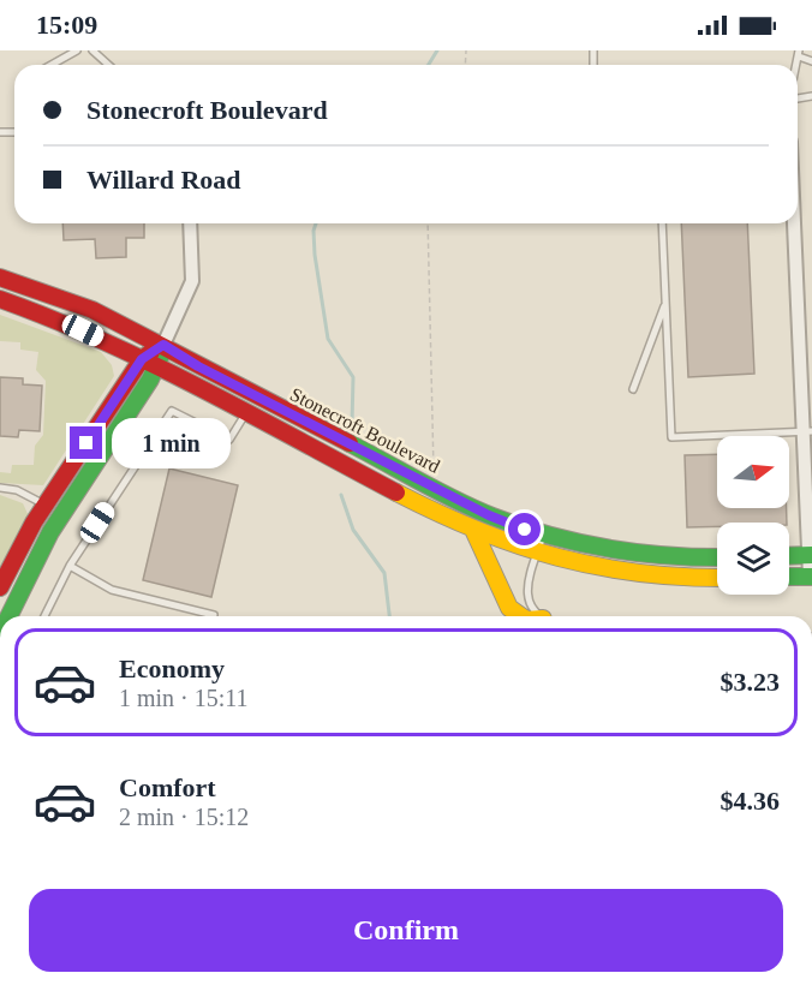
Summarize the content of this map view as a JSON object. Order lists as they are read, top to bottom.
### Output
{
  "streets": {
    "main road": ["Stonecroft Boulevard"]
  },
  "north": "right",
  "page": {
    "status": "15:09",
    "banner": ["Stonecroft Boulevard", "Willard Road"],
    "bubble": "1 min",
    "list": [
      {
        "name": "Economy",
        "note": "1 min · 15:11",
        "value": "$3.23"
      },
      {
        "name": "Comfort",
        "note": "2 min · 15:12",
        "value": "$4.36"
      }
    ],
    "buttons": "Confirm"
  }
}
